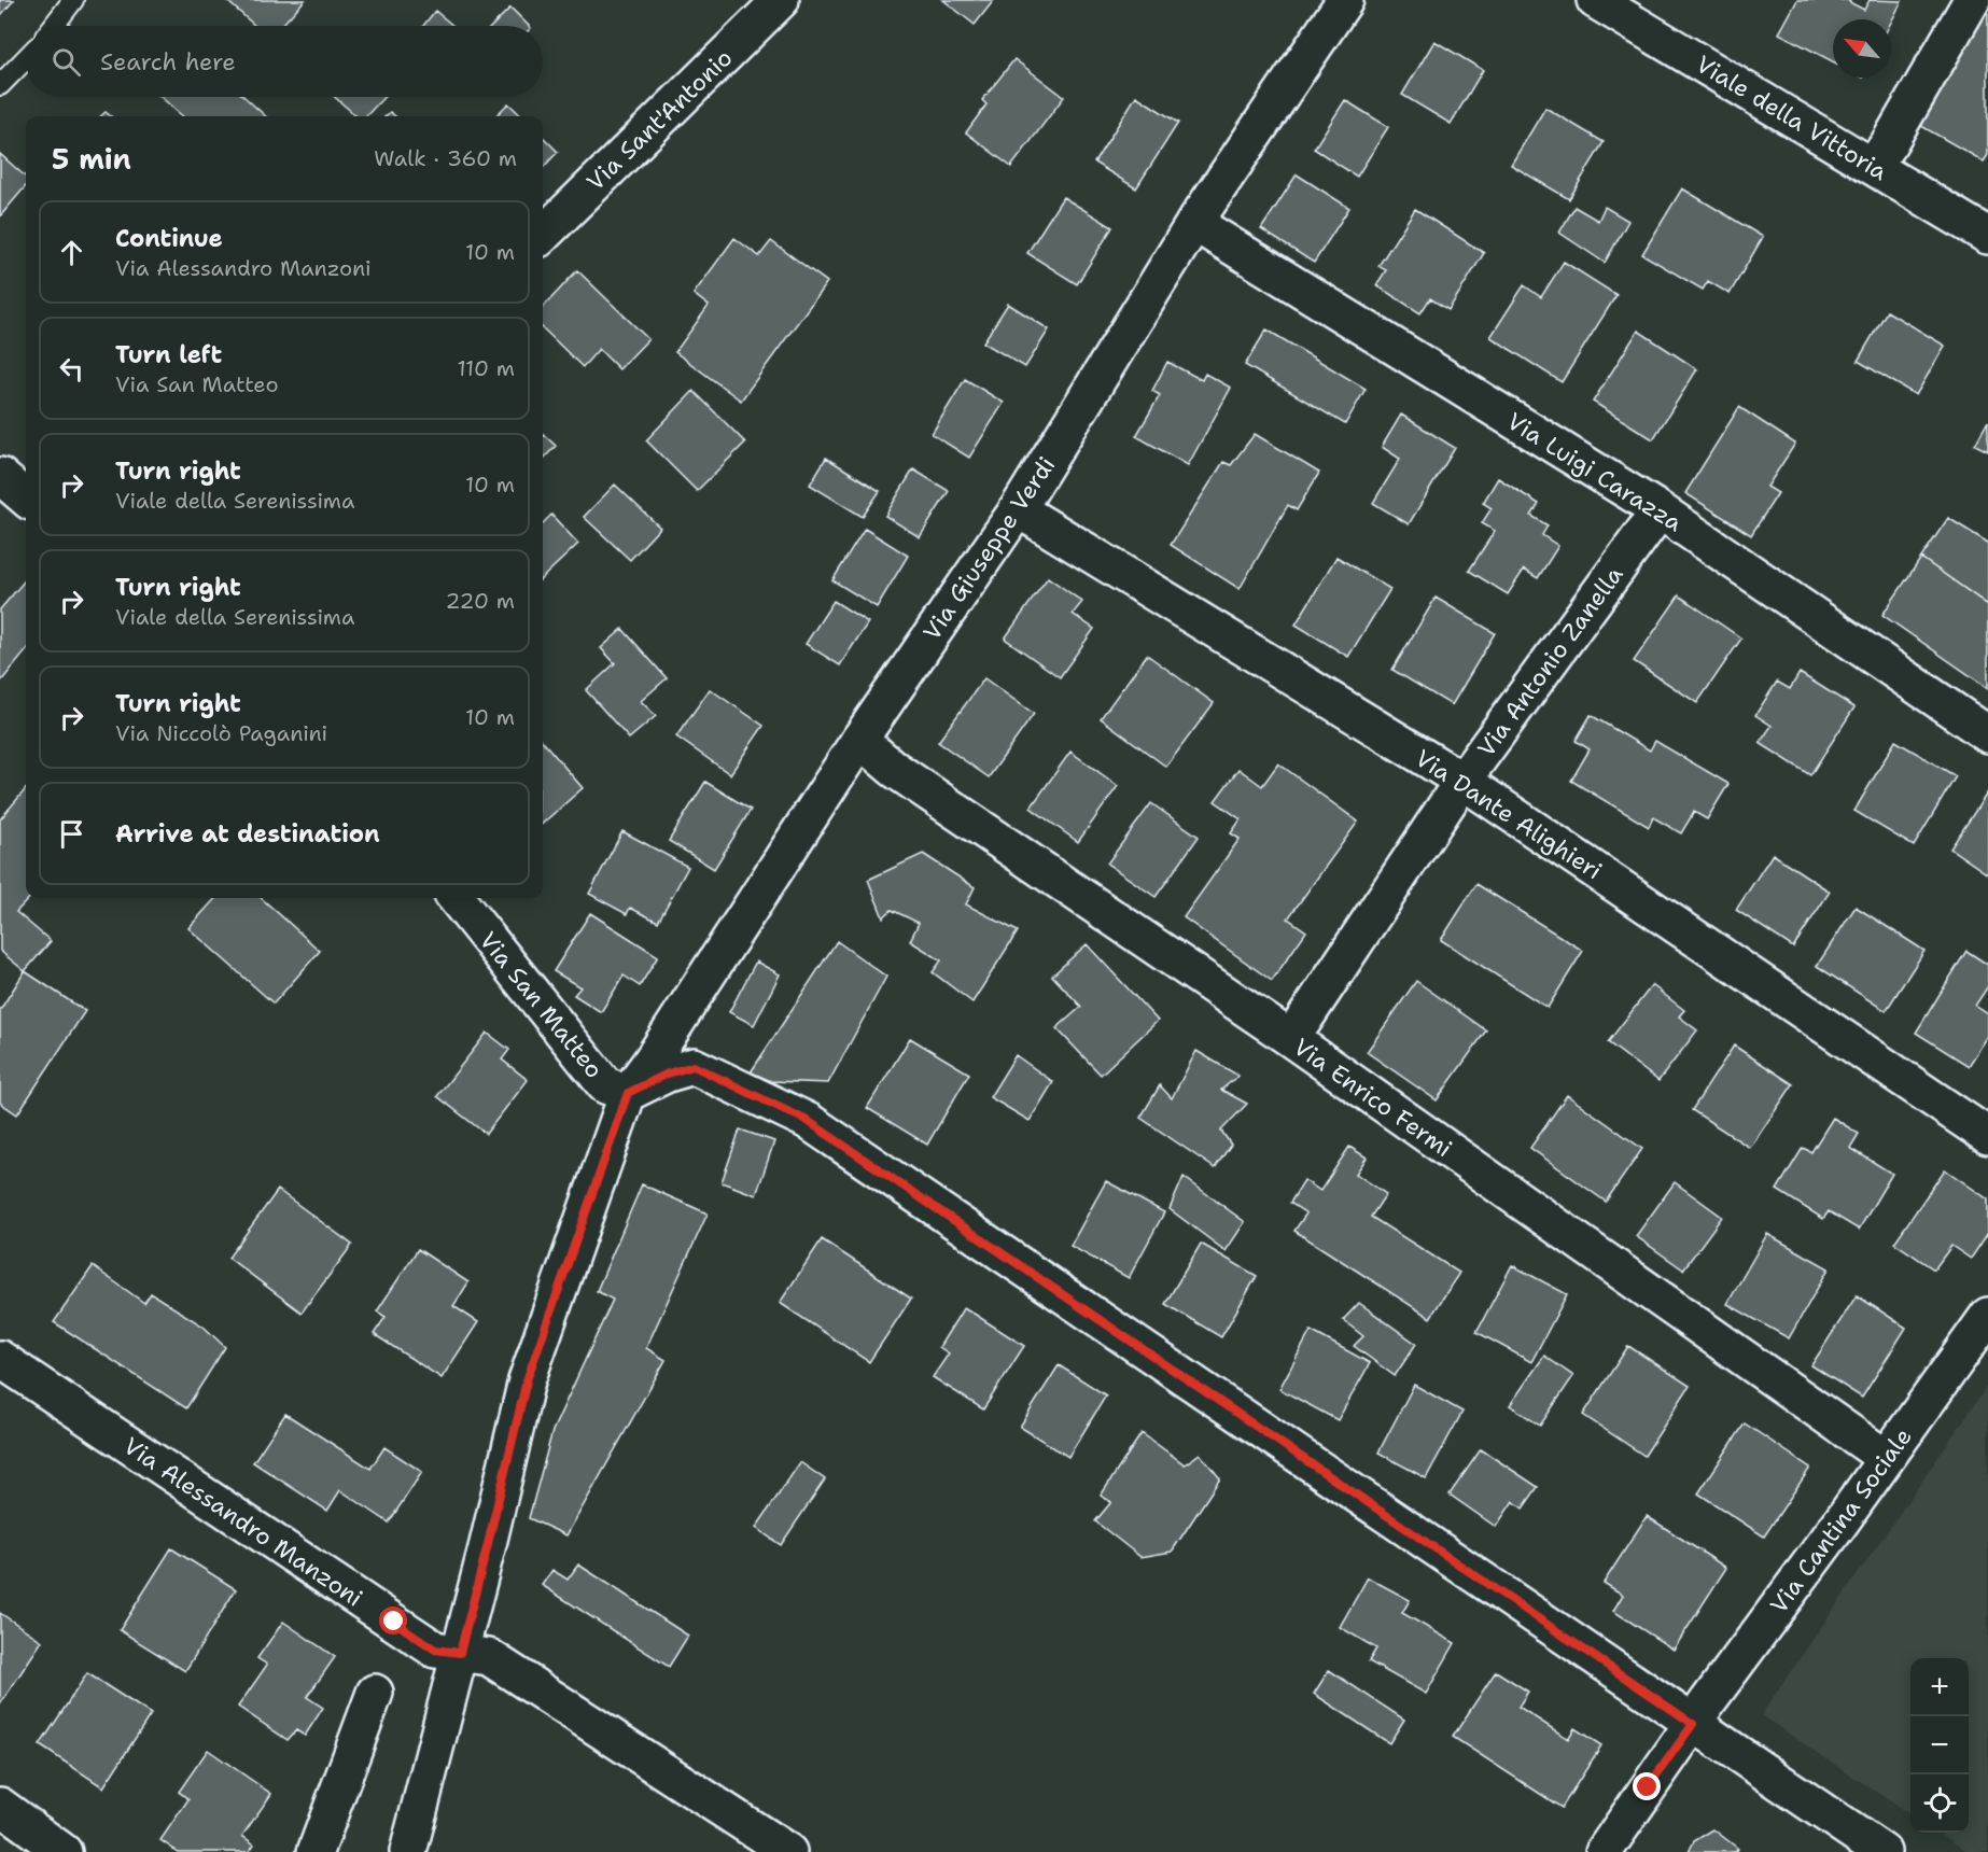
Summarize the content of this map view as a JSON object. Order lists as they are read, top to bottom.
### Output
{
  "streets": {
    "street": [
      "Viale della Vittoria",
      "Via Sant'Antonio",
      "Via Luigi Carazza",
      "Via Giuseppe Verdi",
      "Via Antonio Zanella",
      "Via Dante Alighieri",
      "Via San Matteo",
      "Via Enrico Fermi",
      "Via Cantina Sociale",
      "Via Alessandro Manzoni"
    ]
  },
  "crossings": [
    ["Via Luigi Carazza", "Via Giuseppe Verdi"],
    ["Via Luigi Carazza", "Via Antonio Zanella"],
    ["Via Giuseppe Verdi", "Via Dante Alighieri"],
    ["Via Giuseppe Verdi", "Via San Matteo"],
    ["Via Giuseppe Verdi", "Via Enrico Fermi"],
    ["Via Antonio Zanella", "Via Dante Alighieri"],
    ["Via Antonio Zanella", "Via Enrico Fermi"],
    ["Via San Matteo", "Via Alessandro Manzoni"],
    ["Via Enrico Fermi", "Via Cantina Sociale"]
  ],
  "north": "top left",
  "page": {
    "search": "Search here",
    "heading": ["5 min", "Walk · 360 m"],
    "list": [
      ["Continue", "Via Alessandro Manzoni", "10 m"],
      ["Turn left", "Via San Matteo", "110 m"],
      ["Turn right", "Viale della Serenissima", "10 m"],
      ["Turn right", "Viale della Serenissima", "220 m"],
      ["Turn right", "Via Niccolò Paganini", "10 m"],
      "Arrive at destination"
    ],
    "map_buttons": ["+", "−"]
  }
}
